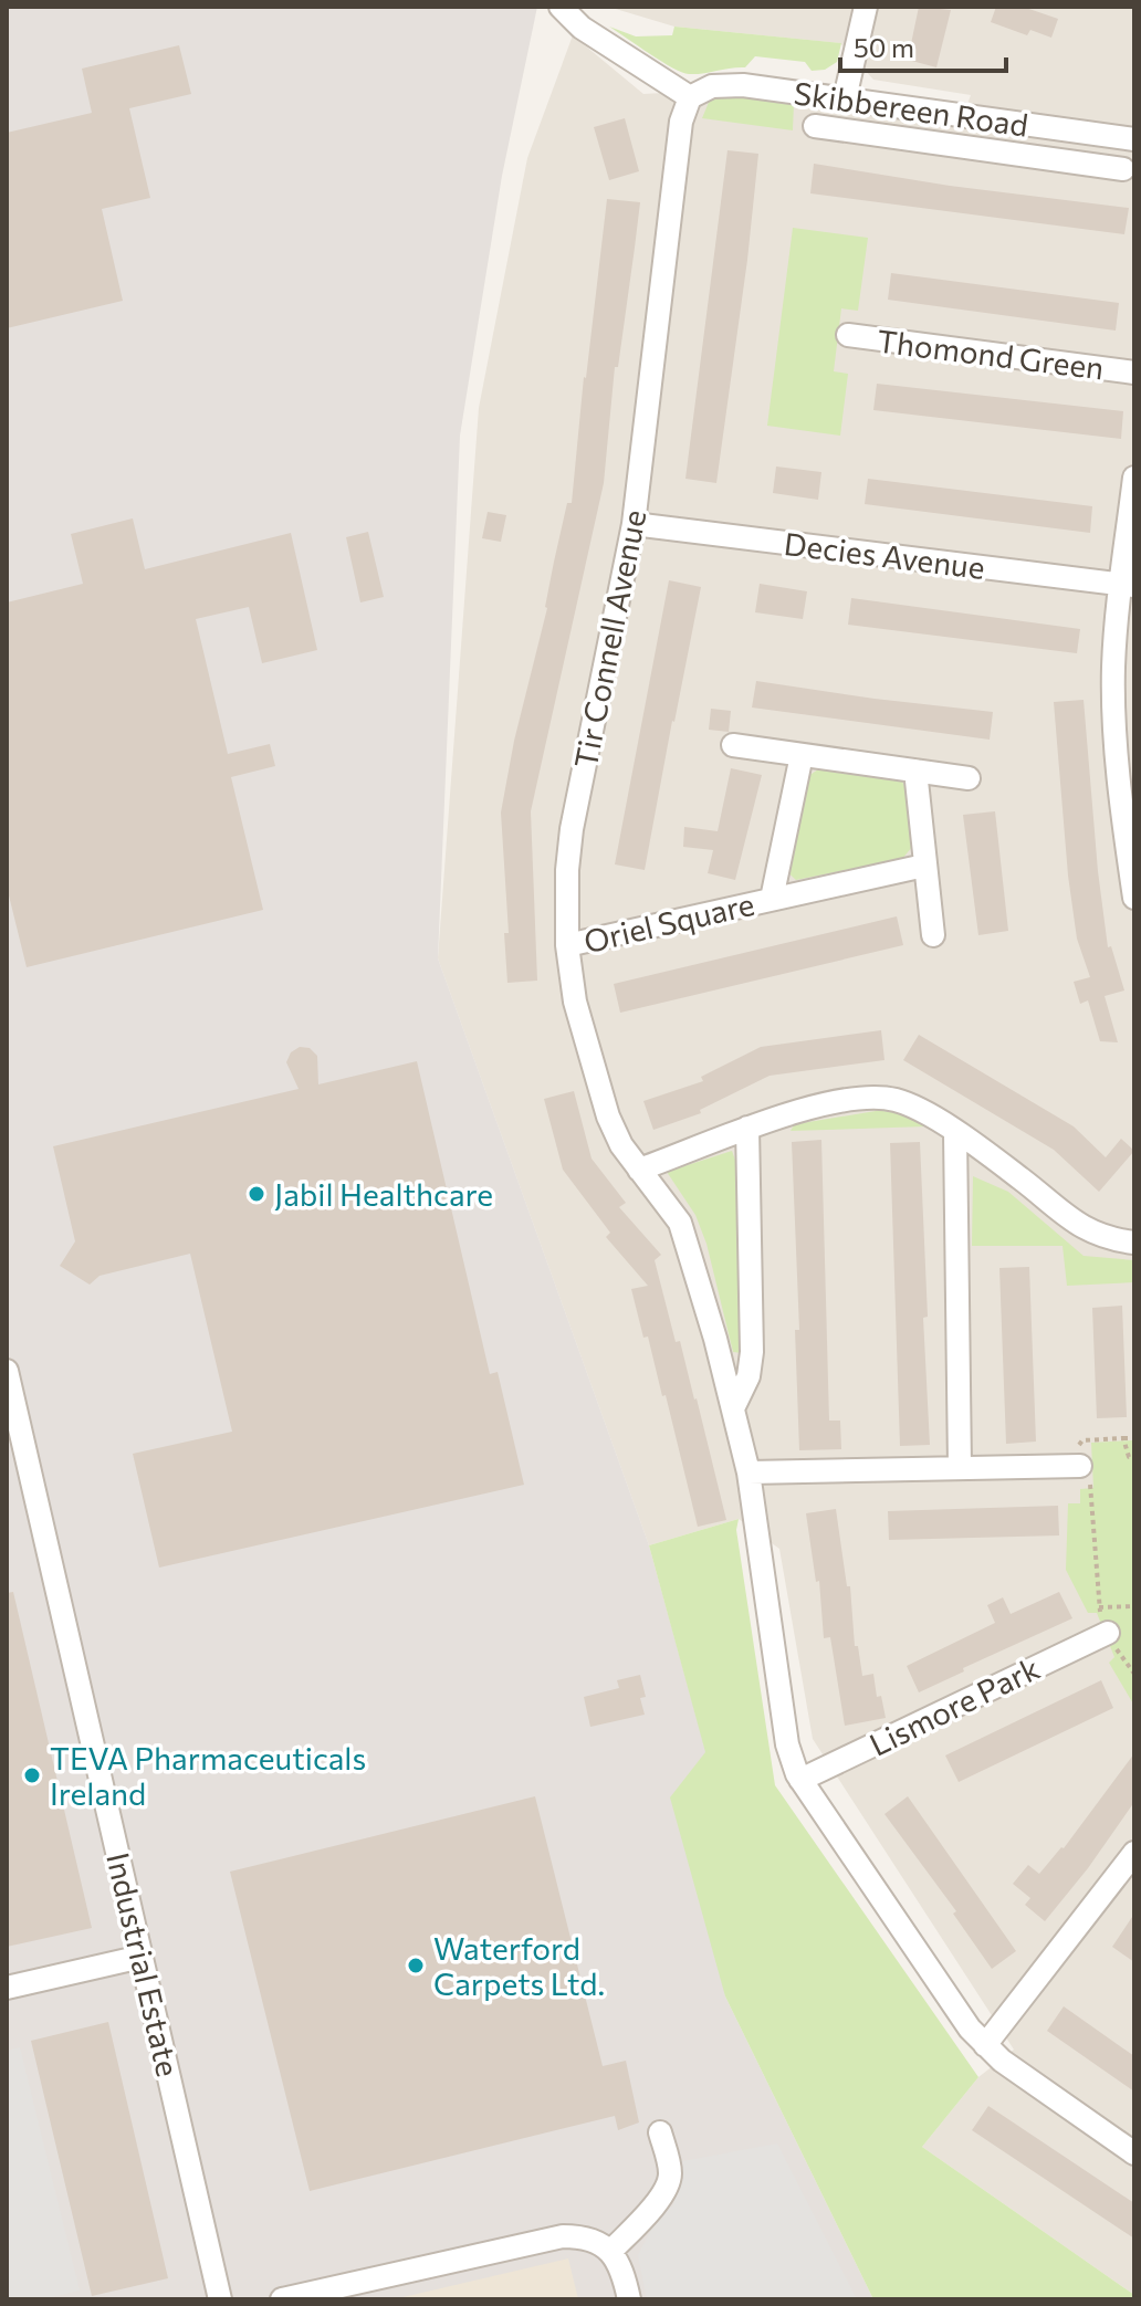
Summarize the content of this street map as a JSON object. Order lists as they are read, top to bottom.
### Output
{
  "streets": {
    "street": [
      "Skibbereen Road",
      "Thomond Green",
      "Decies Avenue",
      "Tir Connell Avenue",
      "Oriel Square",
      "Lismore Park",
      "Industrial Estate"
    ]
  },
  "crossings": [
    ["Skibbereen Road", "Tir Connell Avenue"],
    ["Decies Avenue", "Tir Connell Avenue"],
    ["Tir Connell Avenue", "Oriel Square"]
  ],
  "places": ["Jabil Healthcare", "TEVA Pharmaceuticals Ireland", "Waterford Carpets Ltd."],
  "scale_bar": "50 m"
}
